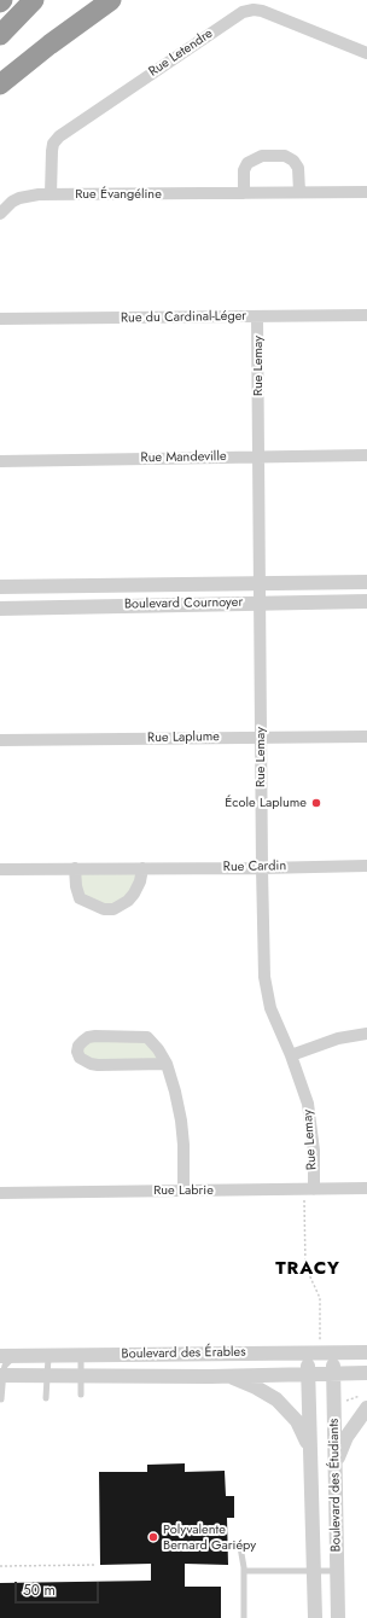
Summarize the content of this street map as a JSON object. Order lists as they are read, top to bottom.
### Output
{
  "streets": {
    "street": [
      "Rue Letendre",
      "Rue Évangéline",
      "Rue du Cardinal-Léger",
      "Rue Lemay",
      "Rue Mandeville",
      "Boulevard Cournoyer",
      "Rue Laplume",
      "Rue Cardin",
      "Rue Labrie",
      "Boulevard des Érables",
      "Boulevard des Étudiants"
    ]
  },
  "crossings": [
    ["Rue Letendre", "Rue Évangéline"],
    ["Rue du Cardinal-Léger", "Rue Lemay"],
    ["Rue Lemay", "Rue Mandeville"],
    ["Rue Lemay", "Boulevard Cournoyer"],
    ["Rue Lemay", "Rue Laplume"],
    ["Rue Lemay", "Rue Cardin"],
    ["Rue Lemay", "Rue Labrie"],
    ["Boulevard des Érables", "Boulevard des Étudiants"]
  ],
  "districts": ["TRACY"],
  "places": ["École Laplume", "Polyvalente Bernard Gariépy"],
  "scale_bar": "50 m"
}
